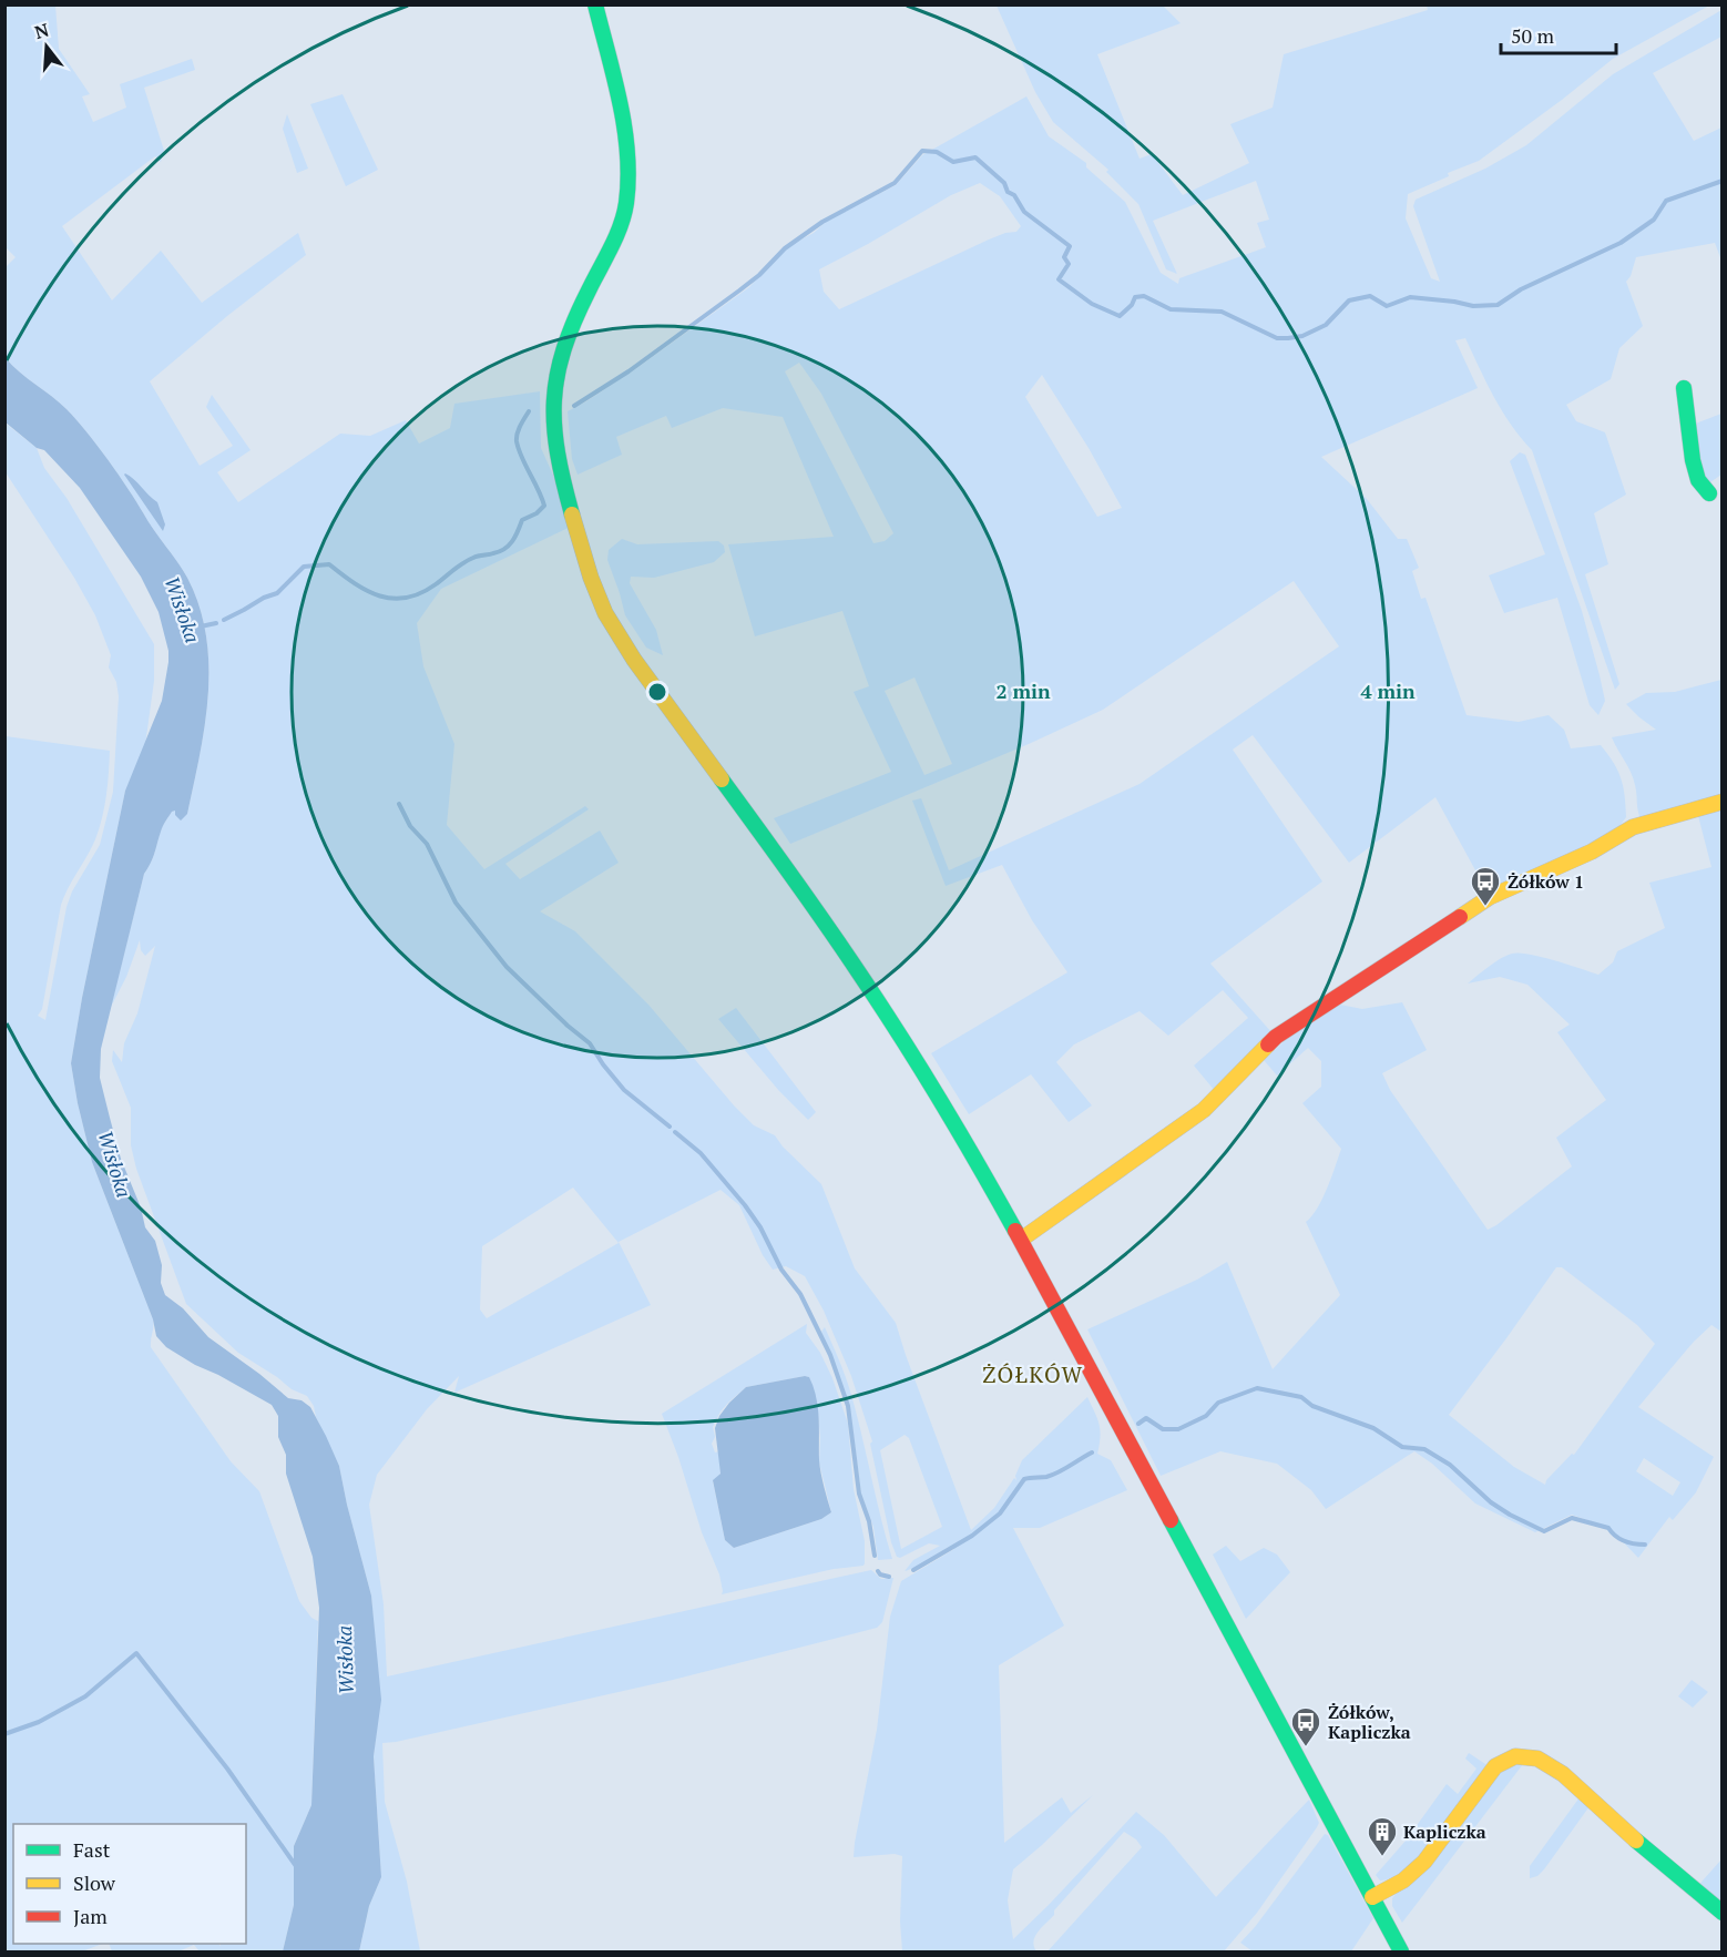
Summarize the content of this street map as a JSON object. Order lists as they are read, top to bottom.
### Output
{
  "districts": ["ŻÓŁKÓW"],
  "water": ["Wisłoka"],
  "places": {
    "bus stop": ["Żółków 1", "Żółków, Kapliczka"],
    "building": ["Kapliczka"]
  },
  "legend": ["Fast", "Slow", "Jam"],
  "scale_bar": "50 m",
  "north": "top",
  "rings": ["2 min", "4 min"]
}
